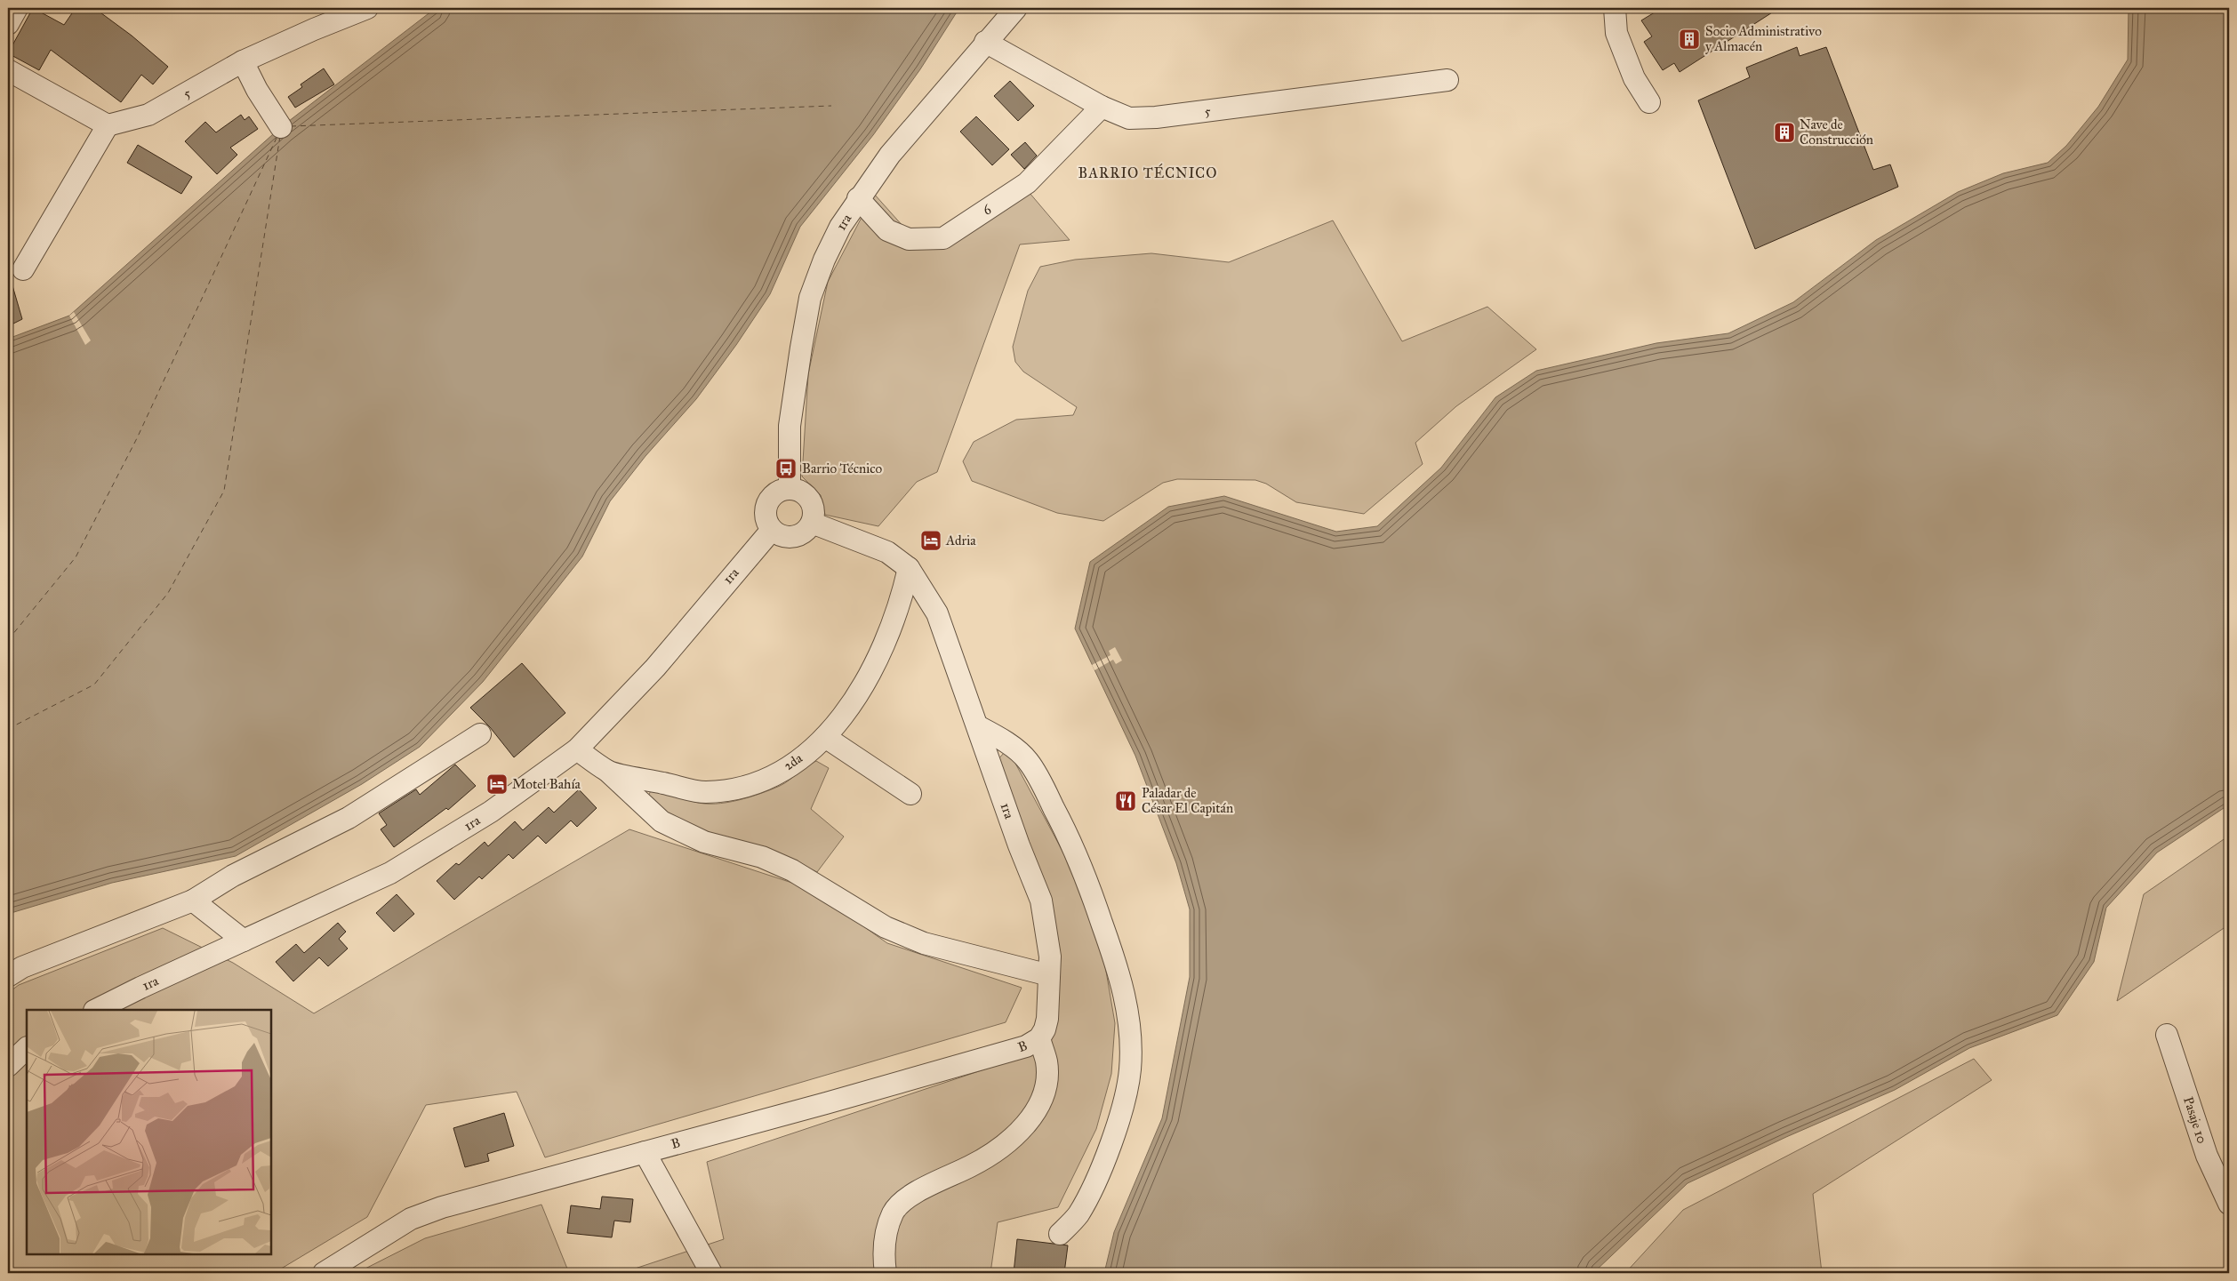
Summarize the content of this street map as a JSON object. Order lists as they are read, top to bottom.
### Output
{
  "streets": {
    "street": [
      "5",
      "6",
      "1ra",
      "2da",
      "B",
      "Pasaje 10"
    ]
  },
  "crossings": [
    ["5", "6"],
    ["5", "1ra"],
    ["6", "1ra"],
    ["1ra", "2da"],
    ["1ra", "B"]
  ],
  "districts": ["BARRIO TÉCNICO"],
  "places": {
    "building": ["Socio Administrativo y Almacén", "Nave de Construcción"],
    "bus stop": ["Barrio Técnico"],
    "hotel": ["Adria", "Motel Bahía"],
    "restaurant": ["Paladar de César El Capitán"]
  }
}
